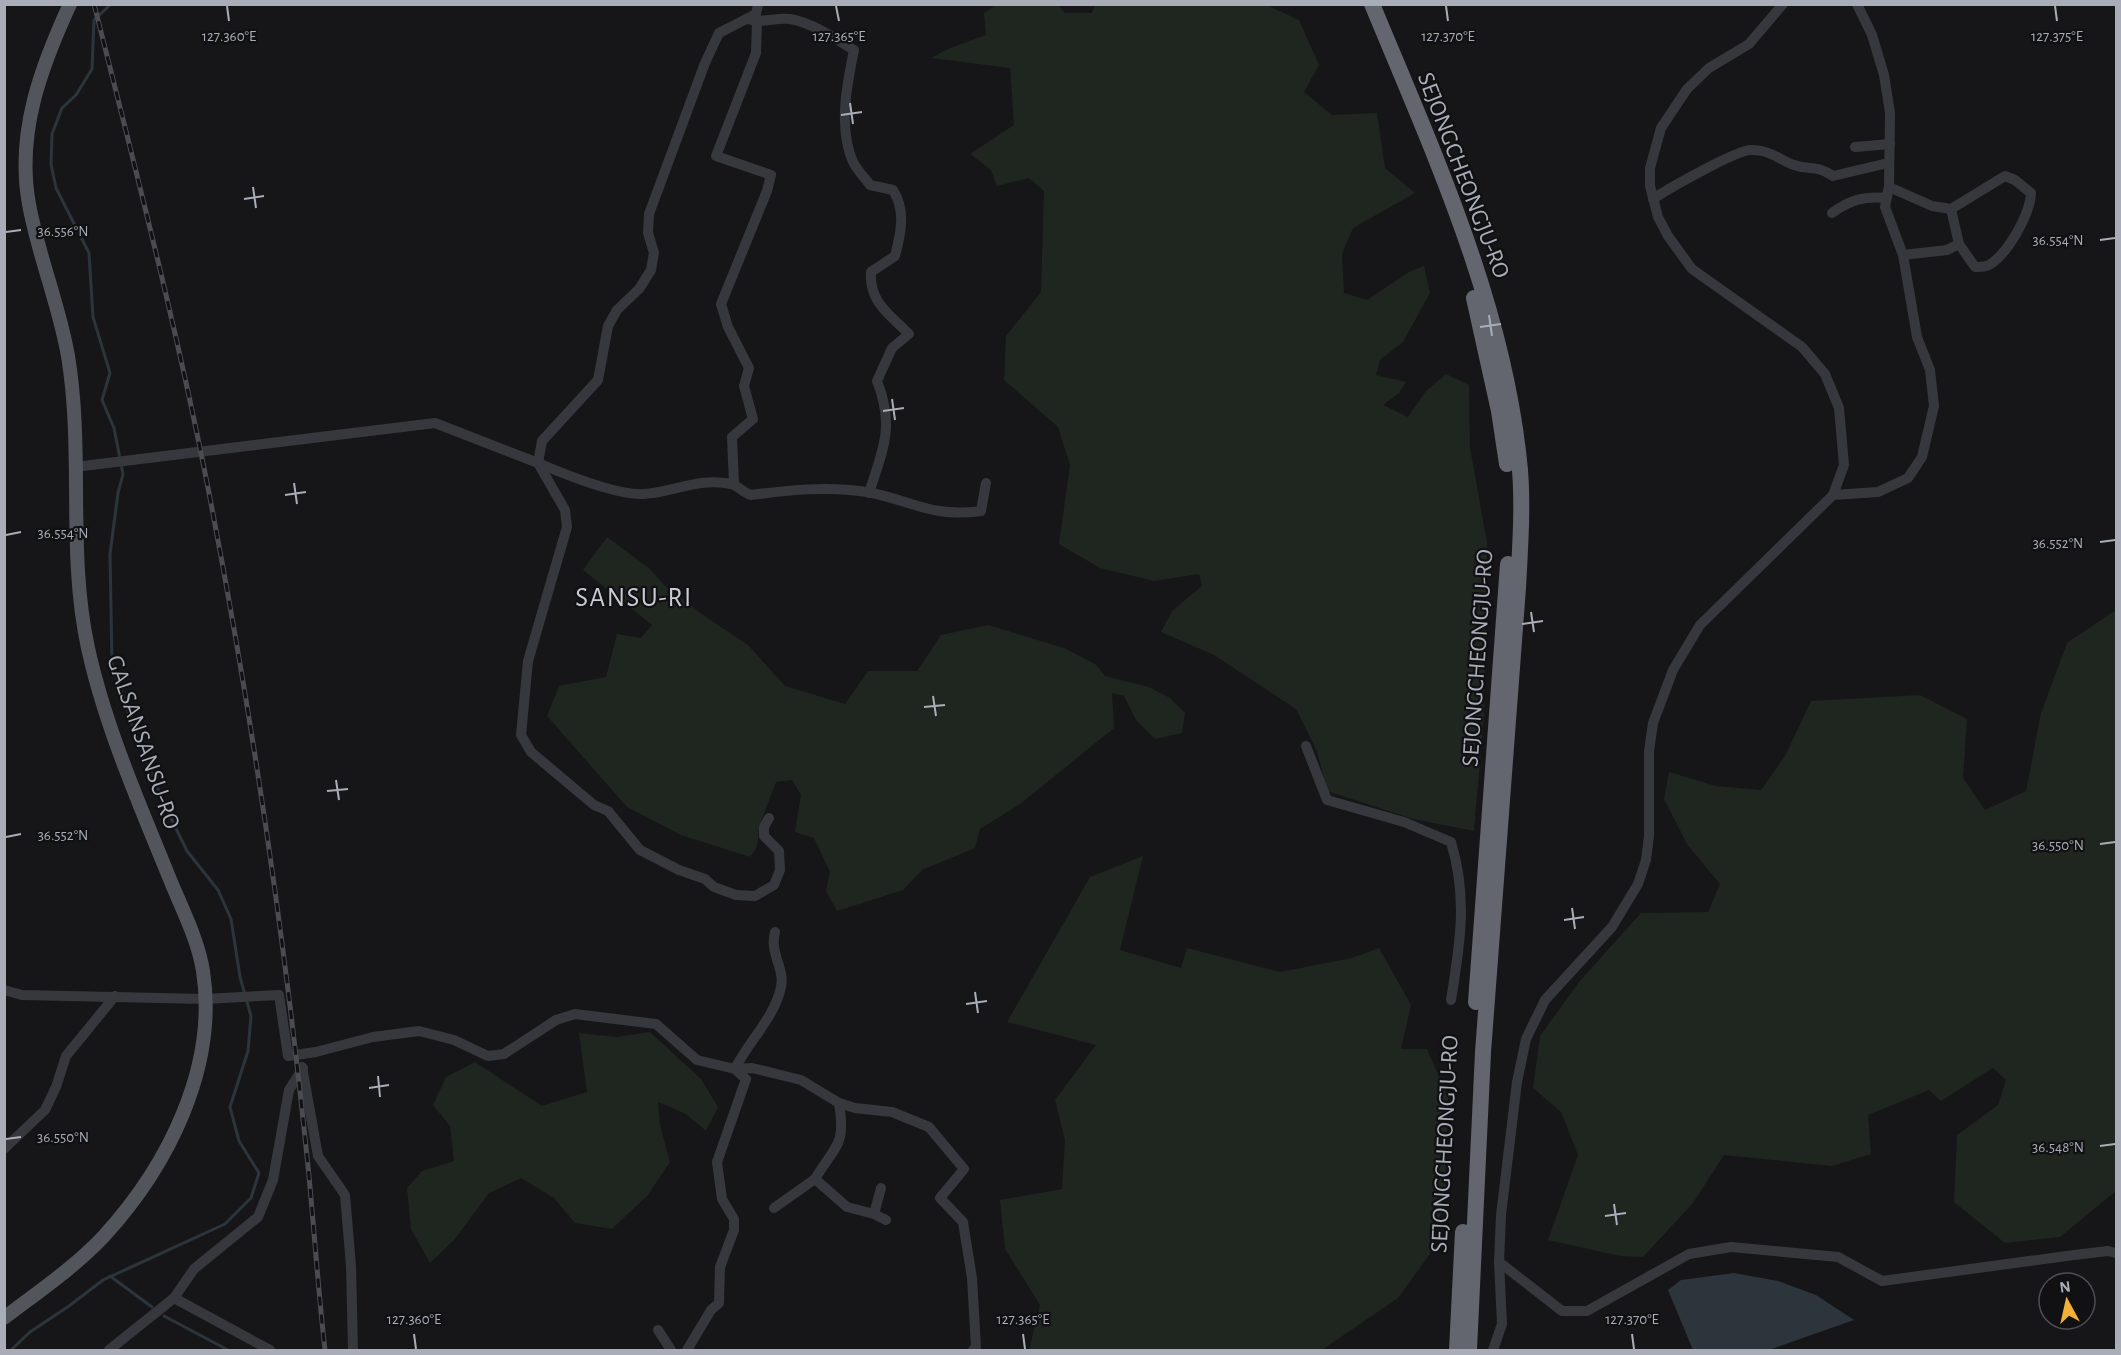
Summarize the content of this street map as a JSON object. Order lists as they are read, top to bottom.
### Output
{
  "streets": {
    "highway": ["SEJONGCHEONGJU-RO"],
    "main road": ["GALSANSANSU-RO"]
  },
  "districts": ["SANSU-RI"],
  "north": "top",
  "coordinates": [
    "127.360°E",
    "127.365°E",
    "127.370°E",
    "127.375°E",
    "36.556°N",
    "36.554°N",
    "36.552°N",
    "36.550°N",
    "36.548°N"
  ]
}
